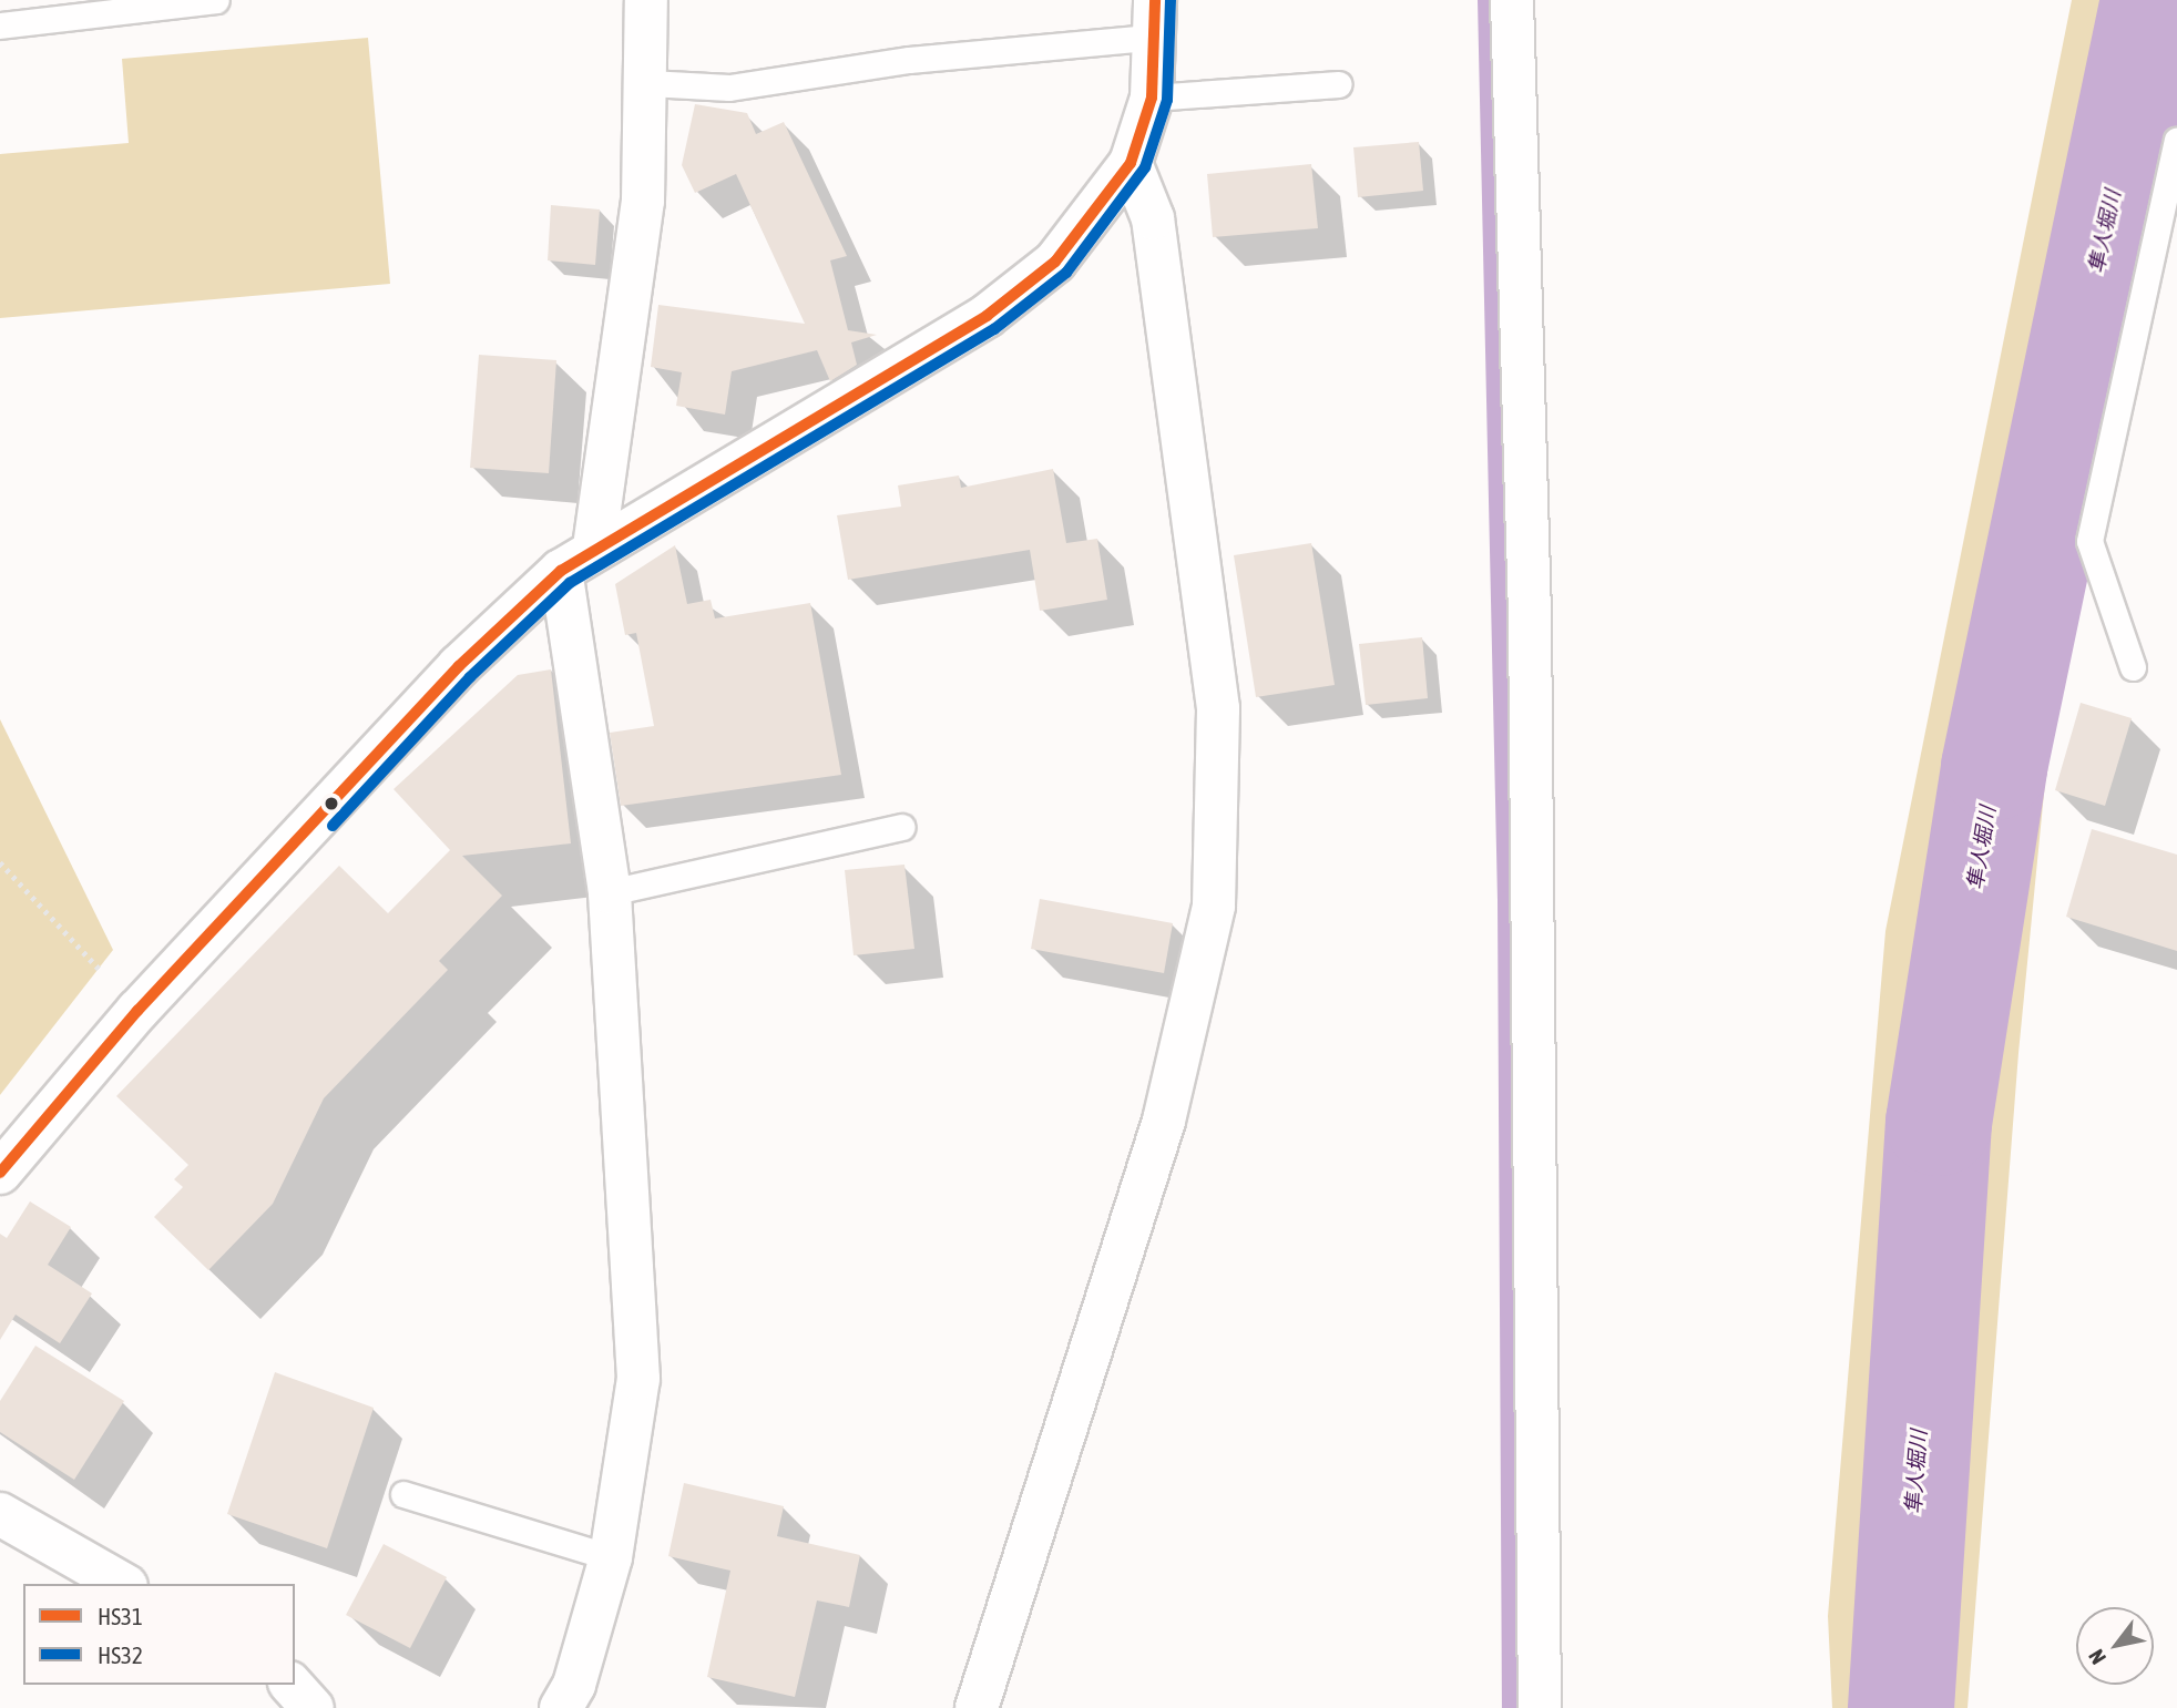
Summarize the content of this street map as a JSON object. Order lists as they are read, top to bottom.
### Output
{
  "water": ["隼人堀川"],
  "lines": ["transit line HS31", "transit line HS32"],
  "legend": ["HS31", "HS32"],
  "north": "bottom left"
}
